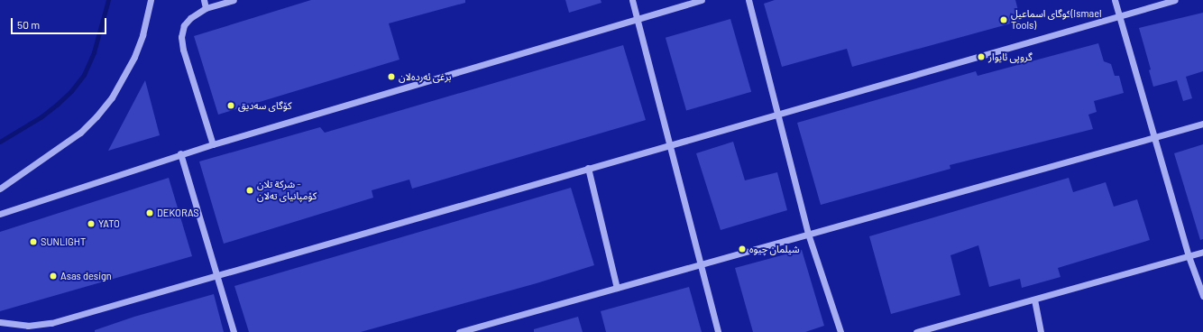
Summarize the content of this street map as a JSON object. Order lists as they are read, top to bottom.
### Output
{
  "places": [
    "كوگای اسماعیل(Ismael Tools)",
    "گروپى ئايوار",
    "برغی ئەردەلان",
    "کۆگای سەدیق",
    "شركة تلان - کۆمپانیای تەلان",
    "DEKORAS",
    "YATO",
    "SUNLIGHT",
    "شيلمان چیوه",
    "Asas design"
  ],
  "scale_bar": "50 m"
}
